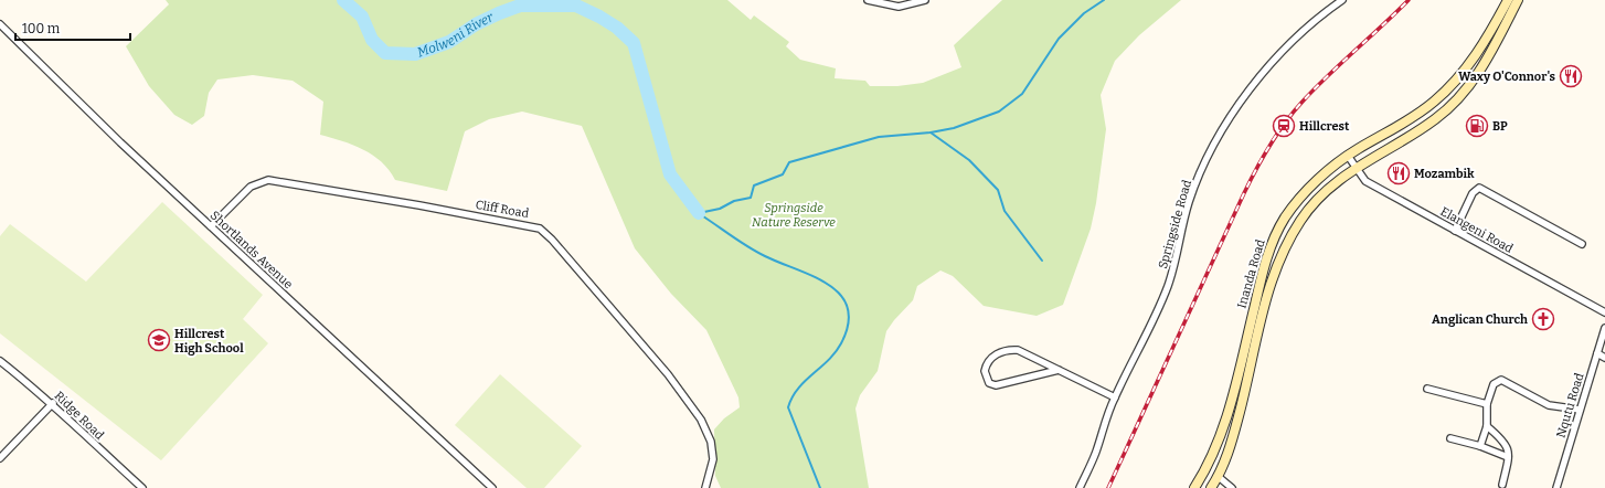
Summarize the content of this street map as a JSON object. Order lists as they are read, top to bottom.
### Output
{
  "streets": {
    "main road": ["Inanda Road"],
    "street": [
      "Cliff Road",
      "Springside Road",
      "Elangeni Road",
      "Shortlands Avenue",
      "Nqutu Road",
      "Ridge Road"
    ]
  },
  "crossings": [
    ["Cliff Road", "Shortlands Avenue"],
    ["Elangeni Road", "Inanda Road"]
  ],
  "water": ["Molweni River"],
  "parks": ["Springside Nature Reserve"],
  "places": {
    "restaurant": ["Waxy O'Connor's", "Mozambik"],
    "station": ["Hillcrest"],
    "fuel station": ["BP"],
    "church": ["Anglican Church"],
    "school or university": ["Hillcrest High School"]
  },
  "scale_bar": "100 m"
}
